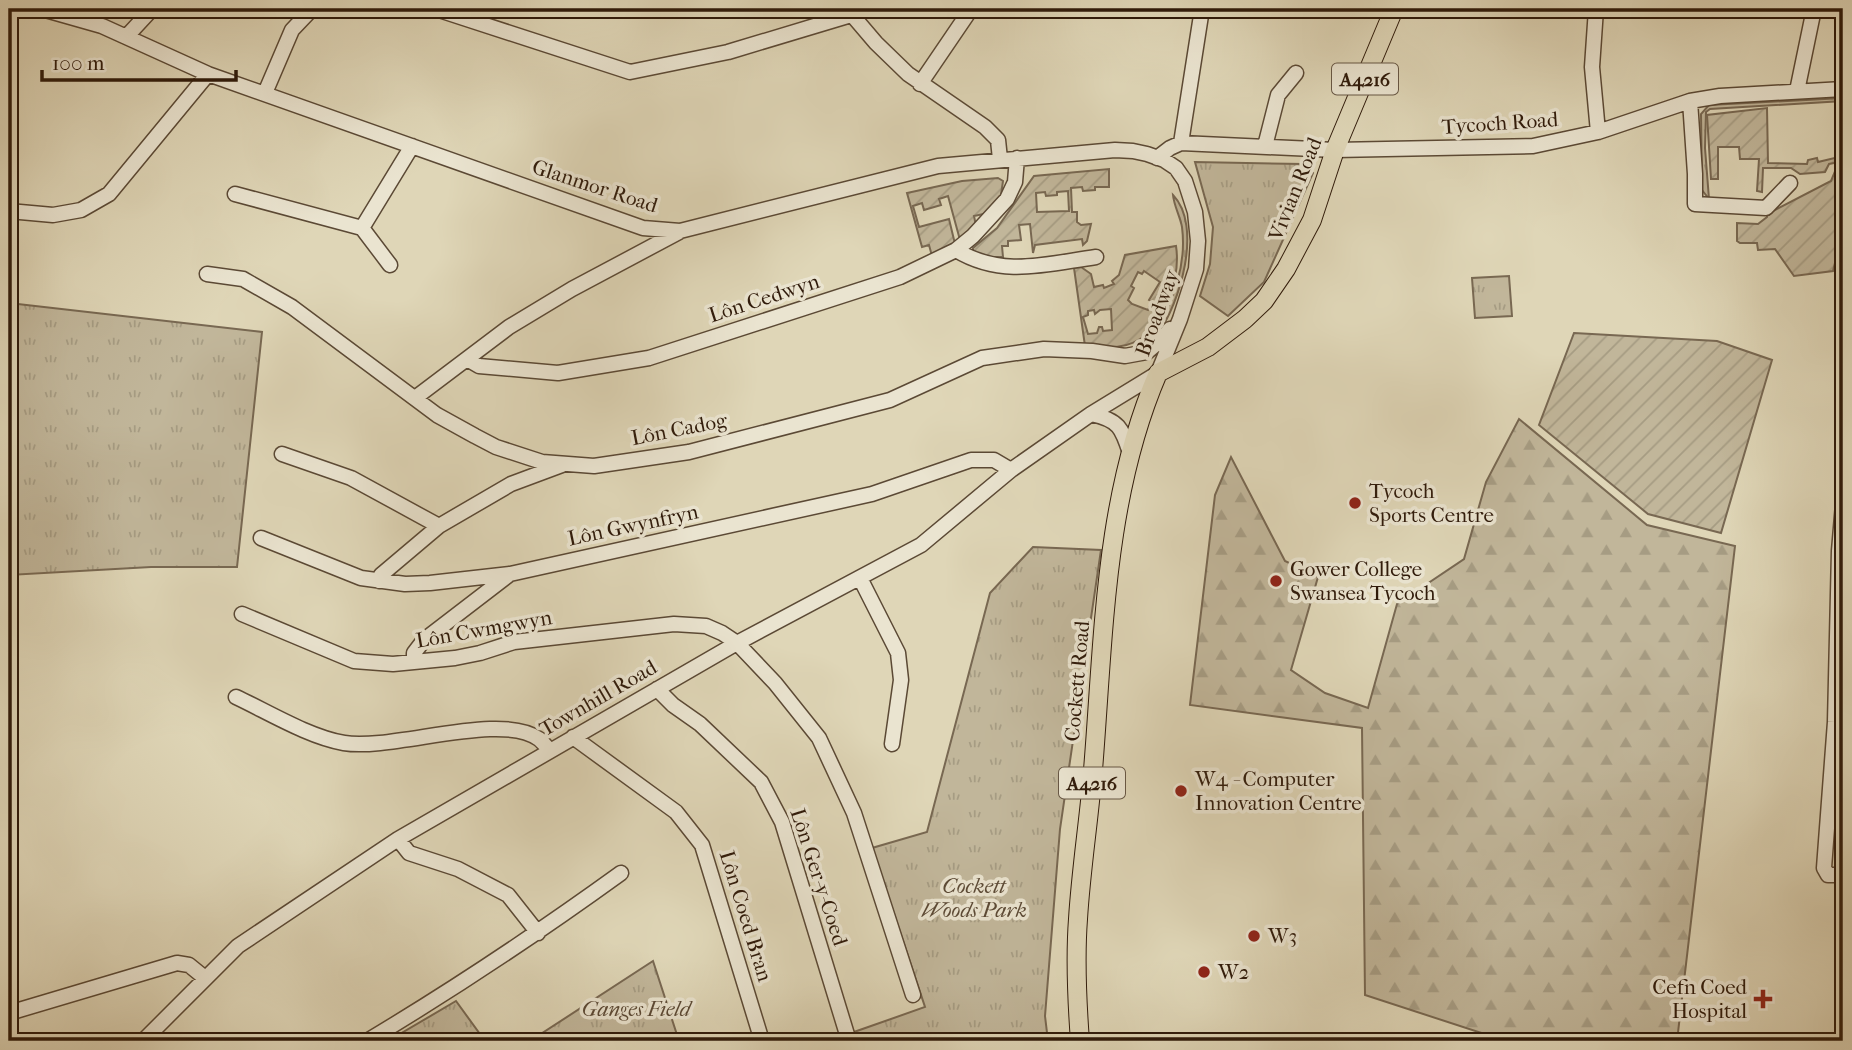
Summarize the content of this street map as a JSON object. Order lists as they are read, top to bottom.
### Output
{
  "streets": {
    "main road": ["A4216", "Vivian Road", "Cockett Road"],
    "street": [
      "Tycoch Road",
      "Glanmor Road",
      "Lôn Cedwyn",
      "Broadway",
      "Lôn Cadog",
      "Lôn Gwynfryn",
      "Lôn Cwmgwyn",
      "Townhill Road",
      "Lôn Ger-y-Coed",
      "Lôn Coed Bran"
    ]
  },
  "crossings": [
    ["A4216", "Vivian Road"],
    ["A4216", "Cockett Road"],
    ["Tycoch Road", "Vivian Road"],
    ["Glanmor Road", "Lôn Cedwyn"],
    ["Glanmor Road", "Broadway"],
    ["Vivian Road", "Broadway"],
    ["Vivian Road", "Cockett Road"],
    ["Vivian Road", "Townhill Road"],
    ["Broadway", "Lôn Cadog"],
    ["Broadway", "Cockett Road"],
    ["Broadway", "Townhill Road"],
    ["Lôn Gwynfryn", "Townhill Road"],
    ["Lôn Cwmgwyn", "Townhill Road"],
    ["Cockett Road", "Townhill Road"],
    ["Townhill Road", "Lôn Ger-y-Coed"],
    ["Townhill Road", "Lôn Coed Bran"]
  ],
  "parks": ["Cockett Woods Park", "Ganges Field"],
  "places": {
    "other": [
      "Tycoch Sports Centre",
      "Gower College Swansea Tycoch",
      "W4 - Computer Innovation Centre",
      "W3",
      "W2"
    ],
    "health": ["Cefn Coed Hospital"]
  },
  "scale_bar": "100 m"
}
